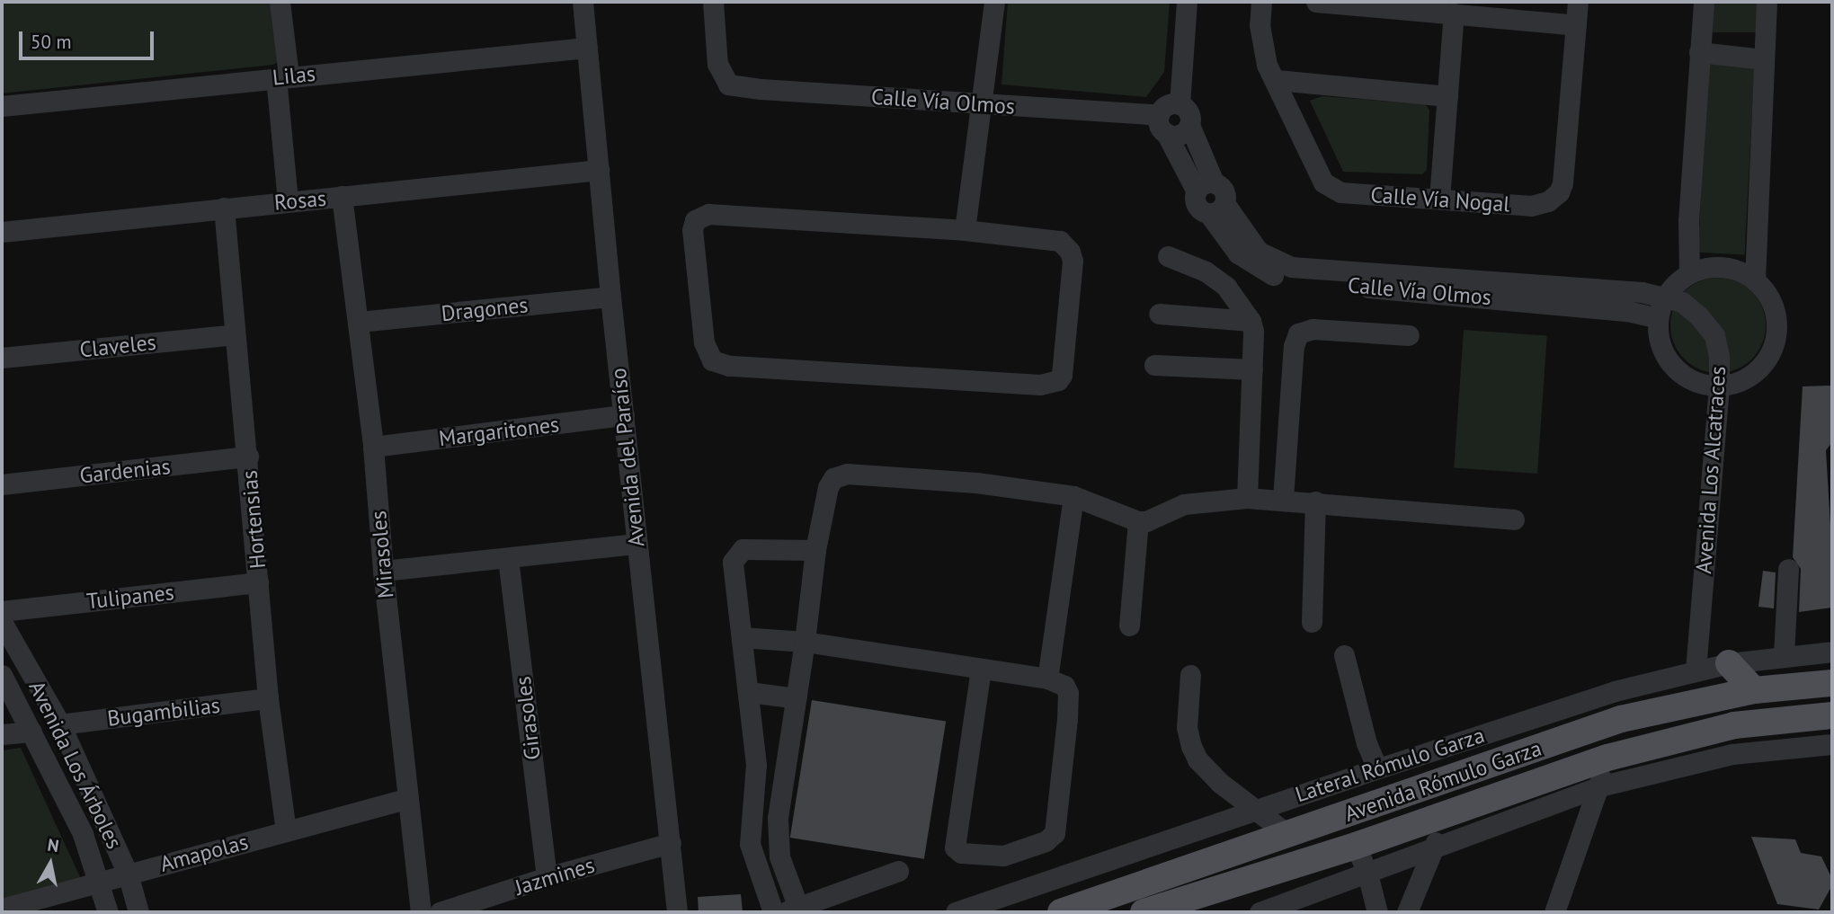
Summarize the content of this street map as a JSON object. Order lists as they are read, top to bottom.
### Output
{
  "streets": {
    "main road": ["Avenida Rómulo Garza"],
    "street": [
      "Lilas",
      "Calle Vía Olmos",
      "Calle Vía Nogal",
      "Rosas",
      "Dragones",
      "Claveles",
      "Margaritones",
      "Avenida del Paraíso",
      "Avenida Los Alcatraces",
      "Gardenias",
      "Hortensias",
      "Mirasoles",
      "Tulipanes",
      "Bugambilias",
      "Girasoles",
      "Avenida Los Árboles",
      "Lateral Rómulo Garza",
      "Amapolas",
      "Jazmines"
    ]
  },
  "crossings": [
    ["Lilas", "Avenida del Paraíso"],
    ["Calle Vía Olmos", "Avenida Los Alcatraces"],
    ["Rosas", "Avenida del Paraíso"],
    ["Rosas", "Hortensias"],
    ["Rosas", "Mirasoles"],
    ["Dragones", "Avenida del Paraíso"],
    ["Dragones", "Mirasoles"],
    ["Claveles", "Hortensias"],
    ["Margaritones", "Avenida del Paraíso"],
    ["Margaritones", "Mirasoles"],
    ["Avenida del Paraíso", "Jazmines"],
    ["Avenida Los Alcatraces", "Lateral Rómulo Garza"],
    ["Gardenias", "Hortensias"],
    ["Hortensias", "Tulipanes"],
    ["Hortensias", "Bugambilias"],
    ["Hortensias", "Amapolas"],
    ["Mirasoles", "Amapolas"],
    ["Bugambilias", "Avenida Los Árboles"],
    ["Girasoles", "Jazmines"],
    ["Avenida Los Árboles", "Amapolas"]
  ],
  "scale_bar": "50 m",
  "north": "top"
}
